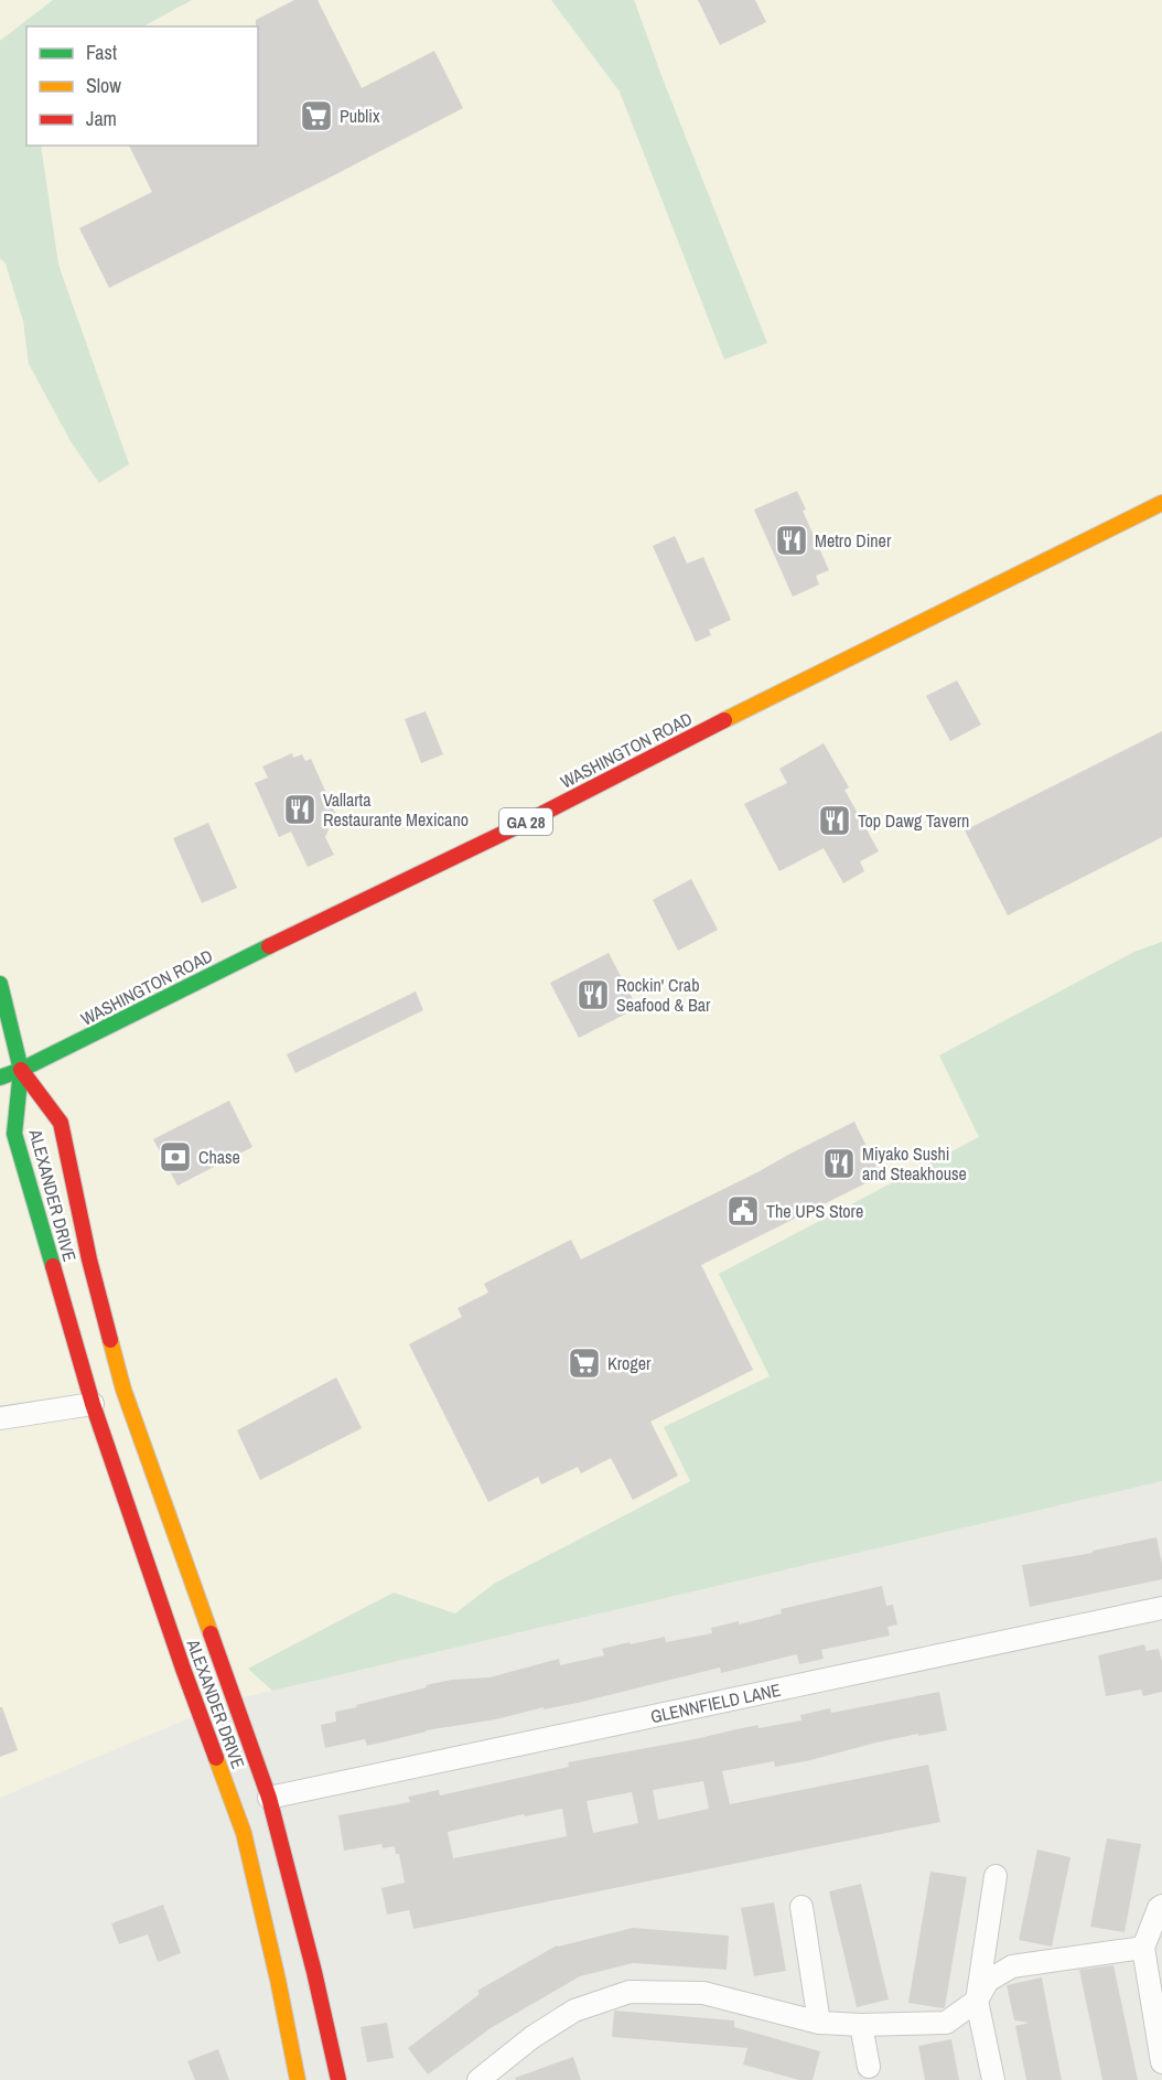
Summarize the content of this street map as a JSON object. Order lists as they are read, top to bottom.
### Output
{
  "streets": {
    "main road": ["WASHINGTON ROAD", "GA 28", "ALEXANDER DRIVE"],
    "street": ["GLENNFIELD LANE"]
  },
  "crossings": [
    ["WASHINGTON ROAD", "ALEXANDER DRIVE"],
    ["ALEXANDER DRIVE", "GLENNFIELD LANE"]
  ],
  "places": {
    "supermarket": ["Publix", "Kroger"],
    "restaurant": [
      "Metro Diner",
      "Vallarta Restaurante Mexicano",
      "Top Dawg Tavern",
      "Rockin' Crab Seafood & Bar",
      "Miyako Sushi and Steakhouse"
    ],
    "bank": ["Chase"],
    "public building": ["The UPS Store"]
  },
  "legend": ["Fast", "Slow", "Jam"]
}
